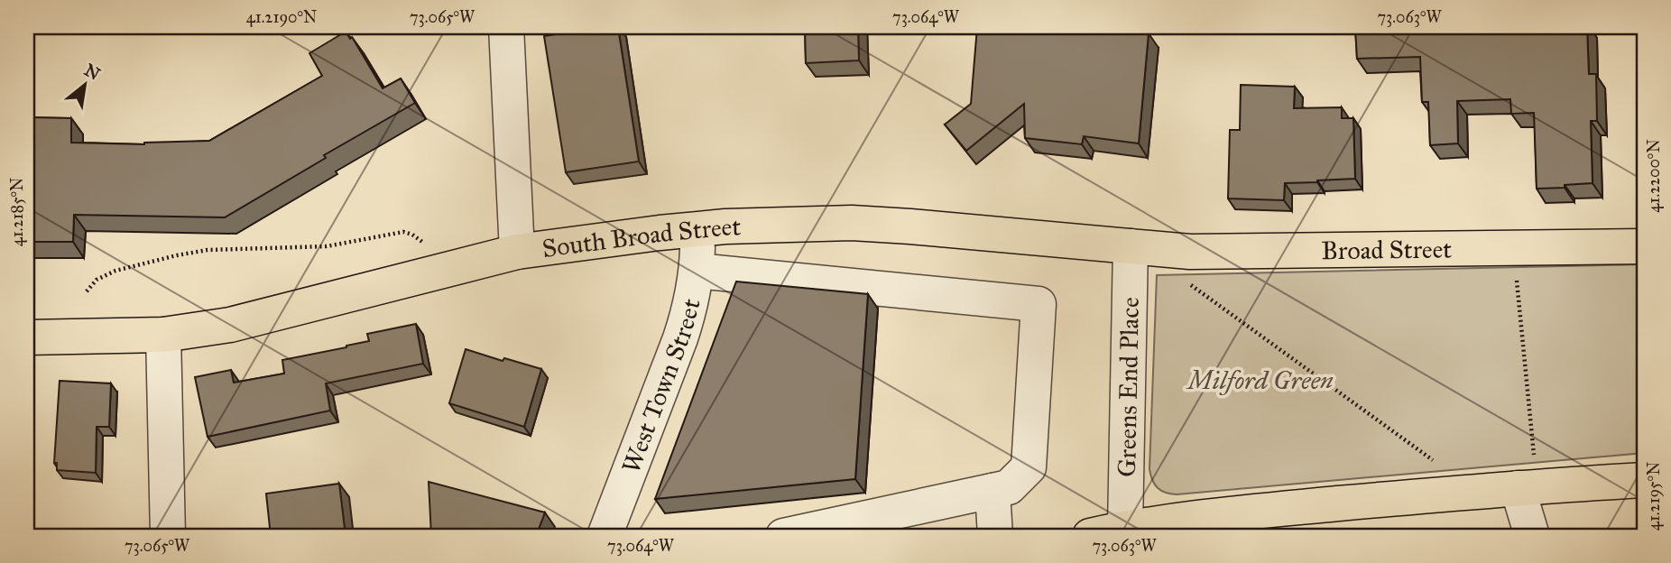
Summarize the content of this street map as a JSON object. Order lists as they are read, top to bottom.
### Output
{
  "streets": {
    "main road": ["South Broad Street", "Broad Street"],
    "street": ["West Town Street", "Greens End Place"]
  },
  "crossings": [
    ["South Broad Street", "Broad Street"],
    ["South Broad Street", "West Town Street"],
    ["South Broad Street", "Greens End Place"],
    ["Broad Street", "Greens End Place"]
  ],
  "parks": ["Milford Green"],
  "north": "top right",
  "coordinates": [
    "41.2190°N",
    "73.065°W",
    "73.064°W",
    "73.063°W",
    "41.2200°N",
    "41.2185°N",
    "41.2195°N"
  ]
}
